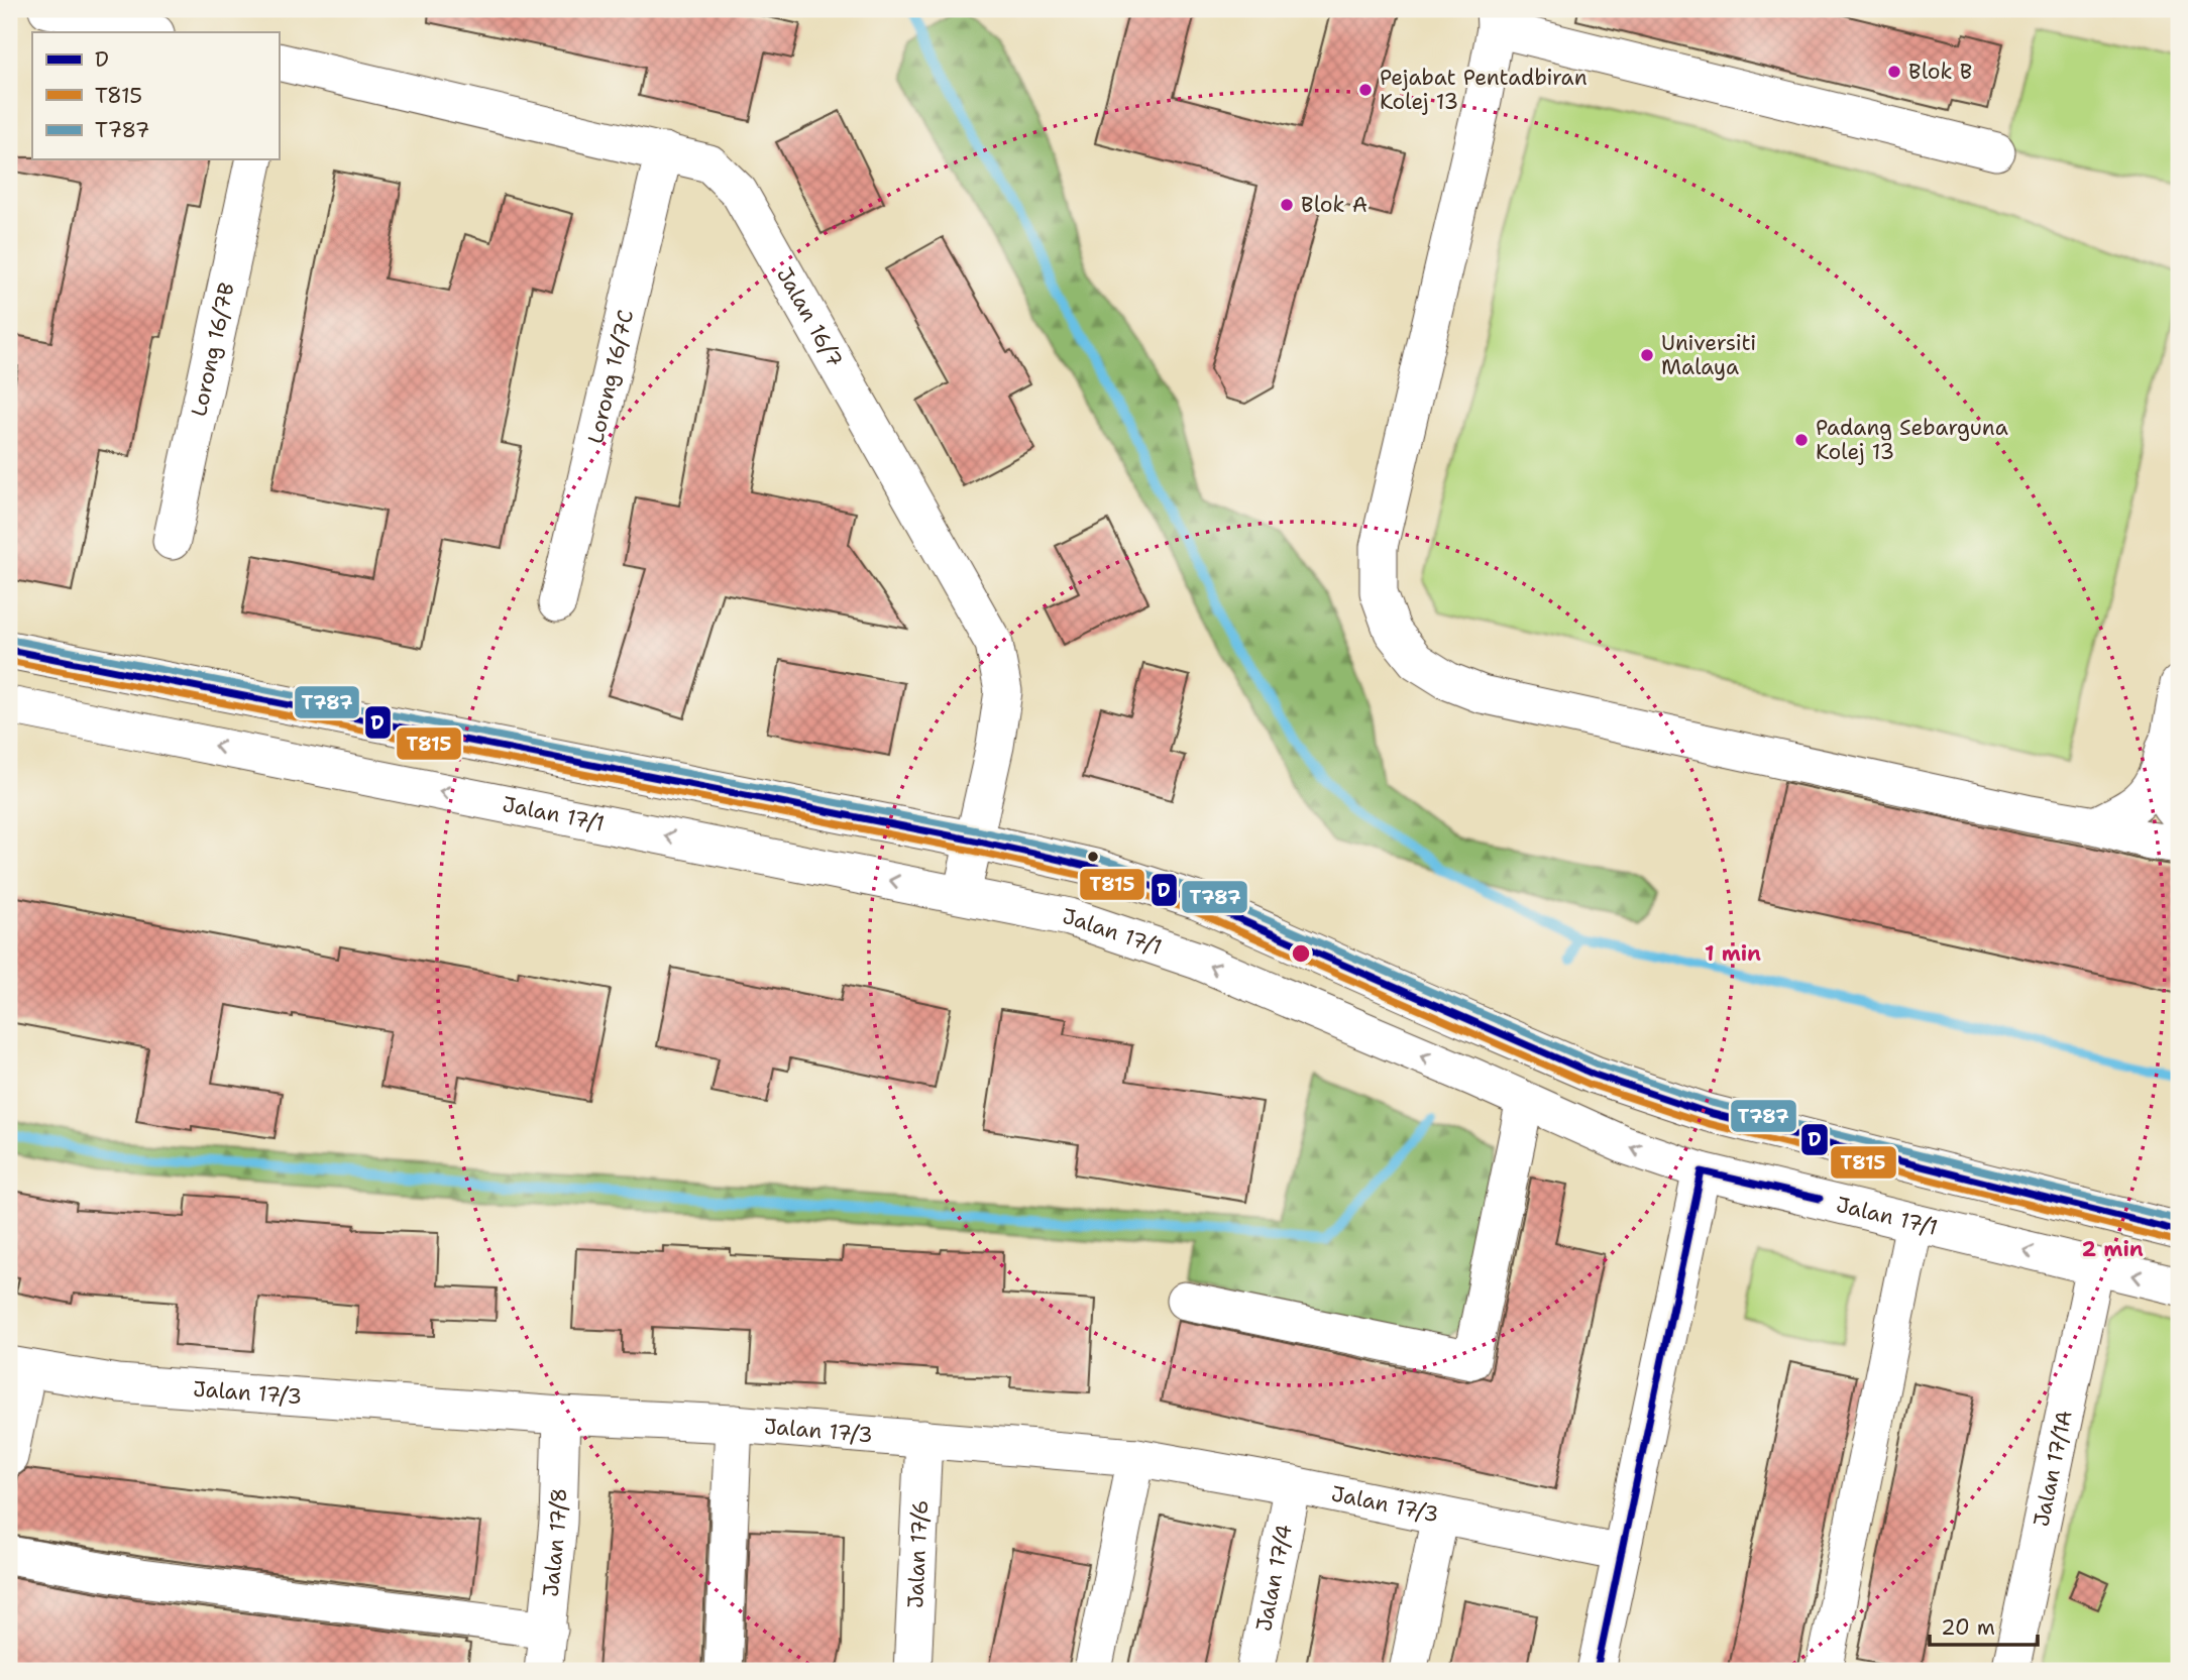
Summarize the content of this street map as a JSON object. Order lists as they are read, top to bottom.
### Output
{
  "streets": {
    "street": [
      "Jalan 16/7",
      "Lorong 16/7B",
      "Lorong 16/7C",
      "Jalan 17/1",
      "Jalan 17/3",
      "Jalan 17/1A",
      "Jalan 17/8",
      "Jalan 17/6",
      "Jalan 17/4"
    ]
  },
  "crossings": [
    ["Jalan 16/7", "Lorong 16/7C"],
    ["Jalan 16/7", "Jalan 17/1"],
    ["Jalan 17/1", "Jalan 17/1A"],
    ["Jalan 17/3", "Jalan 17/8"],
    ["Jalan 17/3", "Jalan 17/6"],
    ["Jalan 17/3", "Jalan 17/4"]
  ],
  "places": [
    "Blok B",
    "Pejabat Pentadbiran Kolej 13",
    "Blok A",
    "Universiti Malaya",
    "Padang Sebarguna Kolej 13"
  ],
  "lines": ["transit line T787", "transit line D", "transit line T815"],
  "legend": ["D", "T815", "T787"],
  "scale_bar": "20 m",
  "rings": ["1 min", "2 min"]
}
